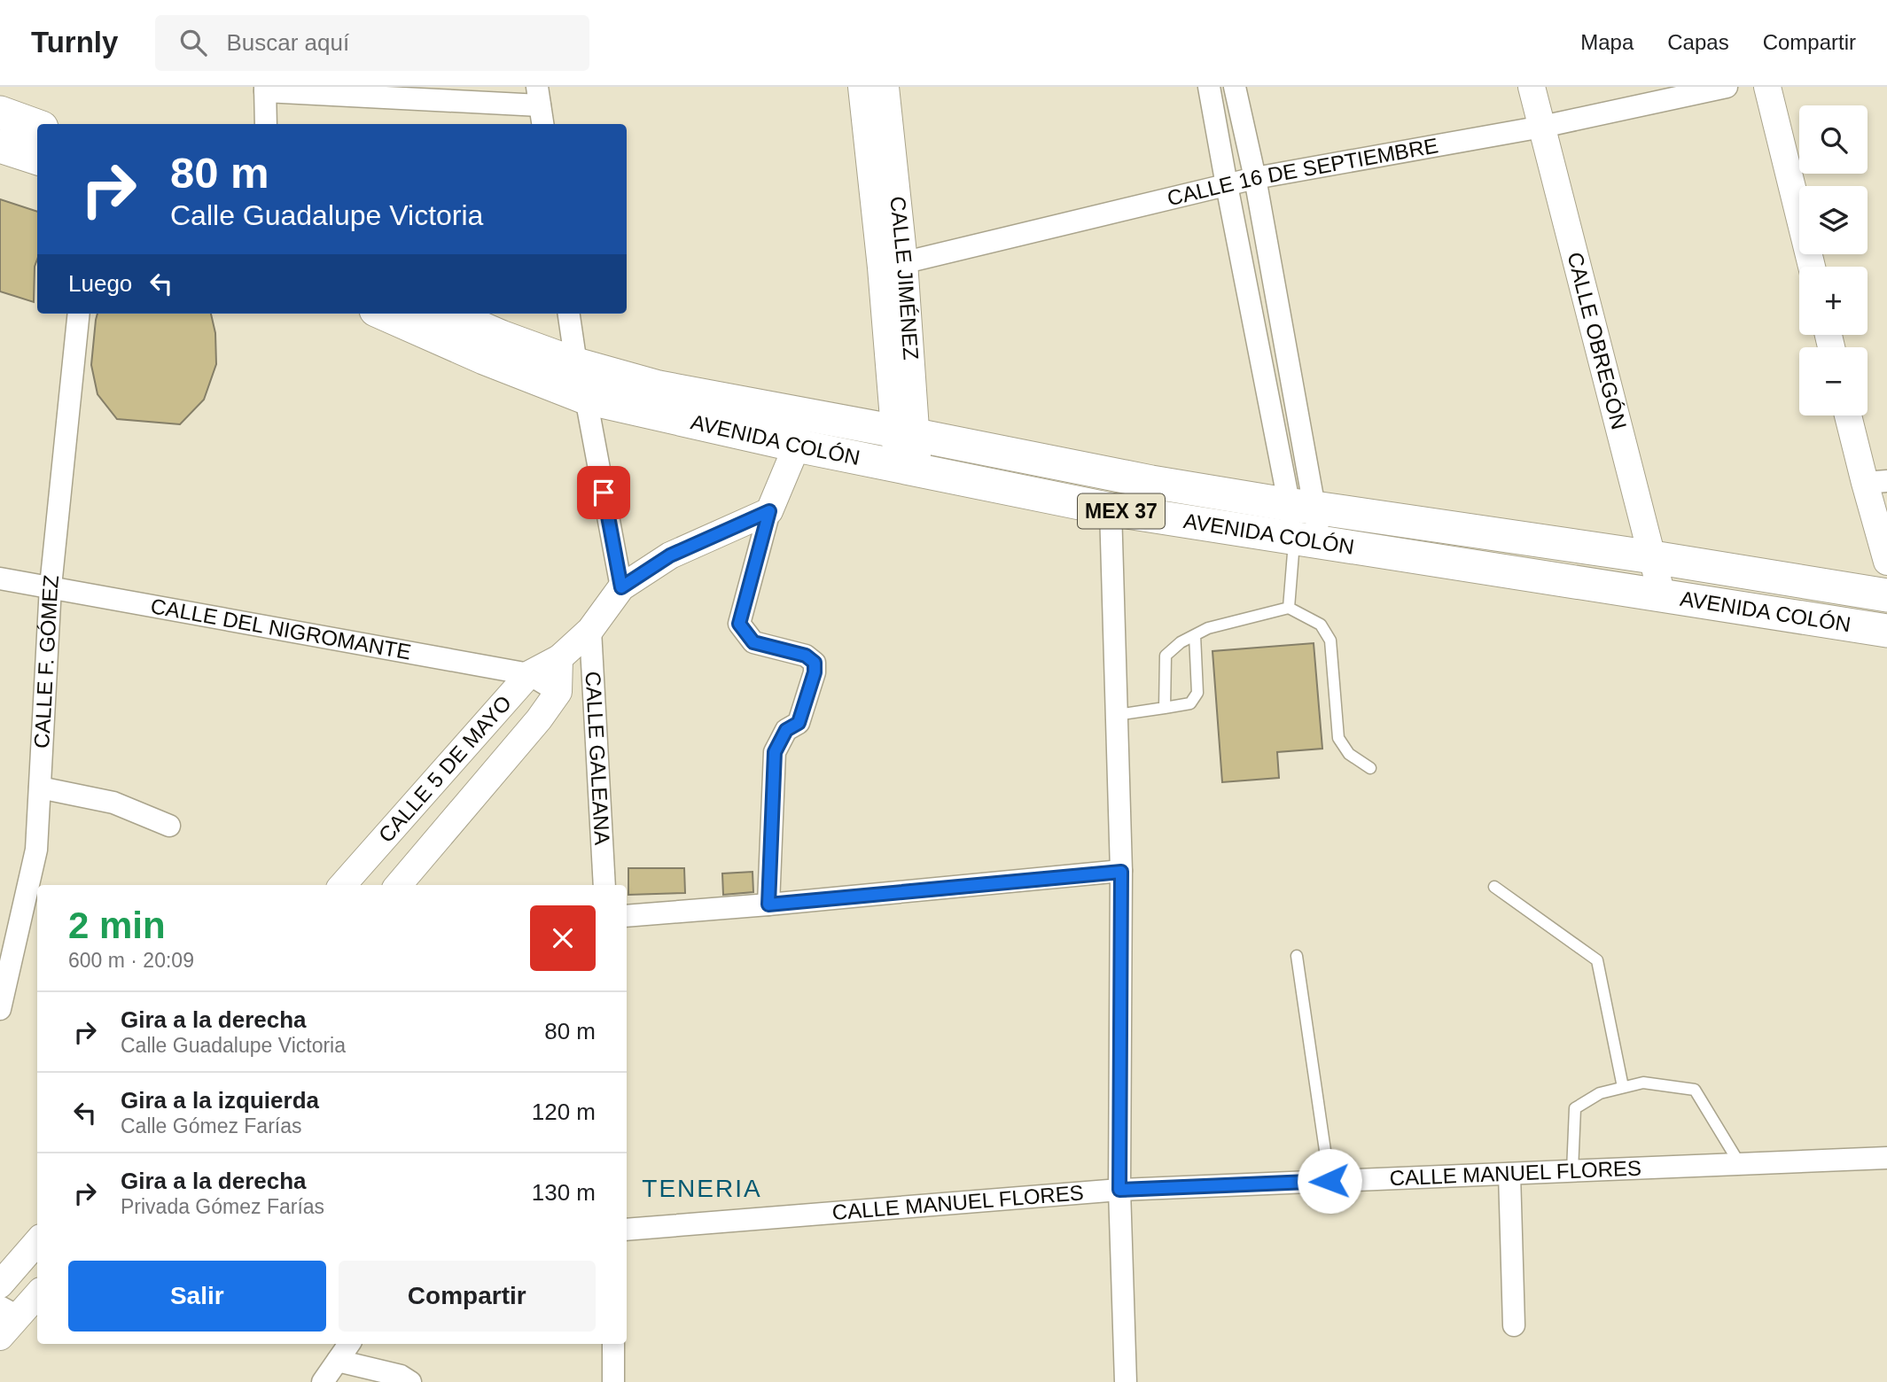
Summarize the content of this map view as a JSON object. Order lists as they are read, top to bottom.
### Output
{
  "streets": {
    "main road": ["AVENIDA COLÓN", "MEX 37"],
    "street": [
      "CALLE 16 DE SEPTIEMBRE",
      "CALLE JIMÉNEZ",
      "CALLE OBREGÓN",
      "CALLE DEL NIGROMANTE",
      "CALLE F. GÓMEZ",
      "CALLE GALEANA",
      "CALLE 5 DE MAYO",
      "CALLE MANUEL FLORES"
    ]
  },
  "crossings": [
    ["CALLE 16 DE SEPTIEMBRE", "CALLE JIMÉNEZ"],
    ["CALLE 16 DE SEPTIEMBRE", "CALLE OBREGÓN"],
    ["CALLE JIMÉNEZ", "AVENIDA COLÓN"],
    ["CALLE OBREGÓN", "AVENIDA COLÓN"],
    ["CALLE DEL NIGROMANTE", "CALLE F. GÓMEZ"],
    ["CALLE DEL NIGROMANTE", "CALLE 5 DE MAYO"],
    ["CALLE GALEANA", "CALLE 5 DE MAYO"]
  ],
  "districts": ["TENERIA"],
  "page": {
    "header": "Turnly",
    "search": "Buscar aquí",
    "nav": ["Mapa", "Capas", "Compartir"],
    "map_buttons": ["+", "−"],
    "turn": ["80 m", "Calle Guadalupe Victoria"],
    "then": "Luego",
    "heading": ["2 min", "600 m · 20:09"],
    "list": [
      {
        "name": "Gira a la derecha",
        "note": "Calle Guadalupe Victoria",
        "value": "80 m"
      },
      {
        "name": "Gira a la izquierda",
        "note": "Calle Gómez Farías",
        "value": "120 m"
      },
      {
        "name": "Gira a la derecha",
        "note": "Privada Gómez Farías",
        "value": "130 m"
      }
    ],
    "buttons": ["Salir", "Compartir"]
  }
}
